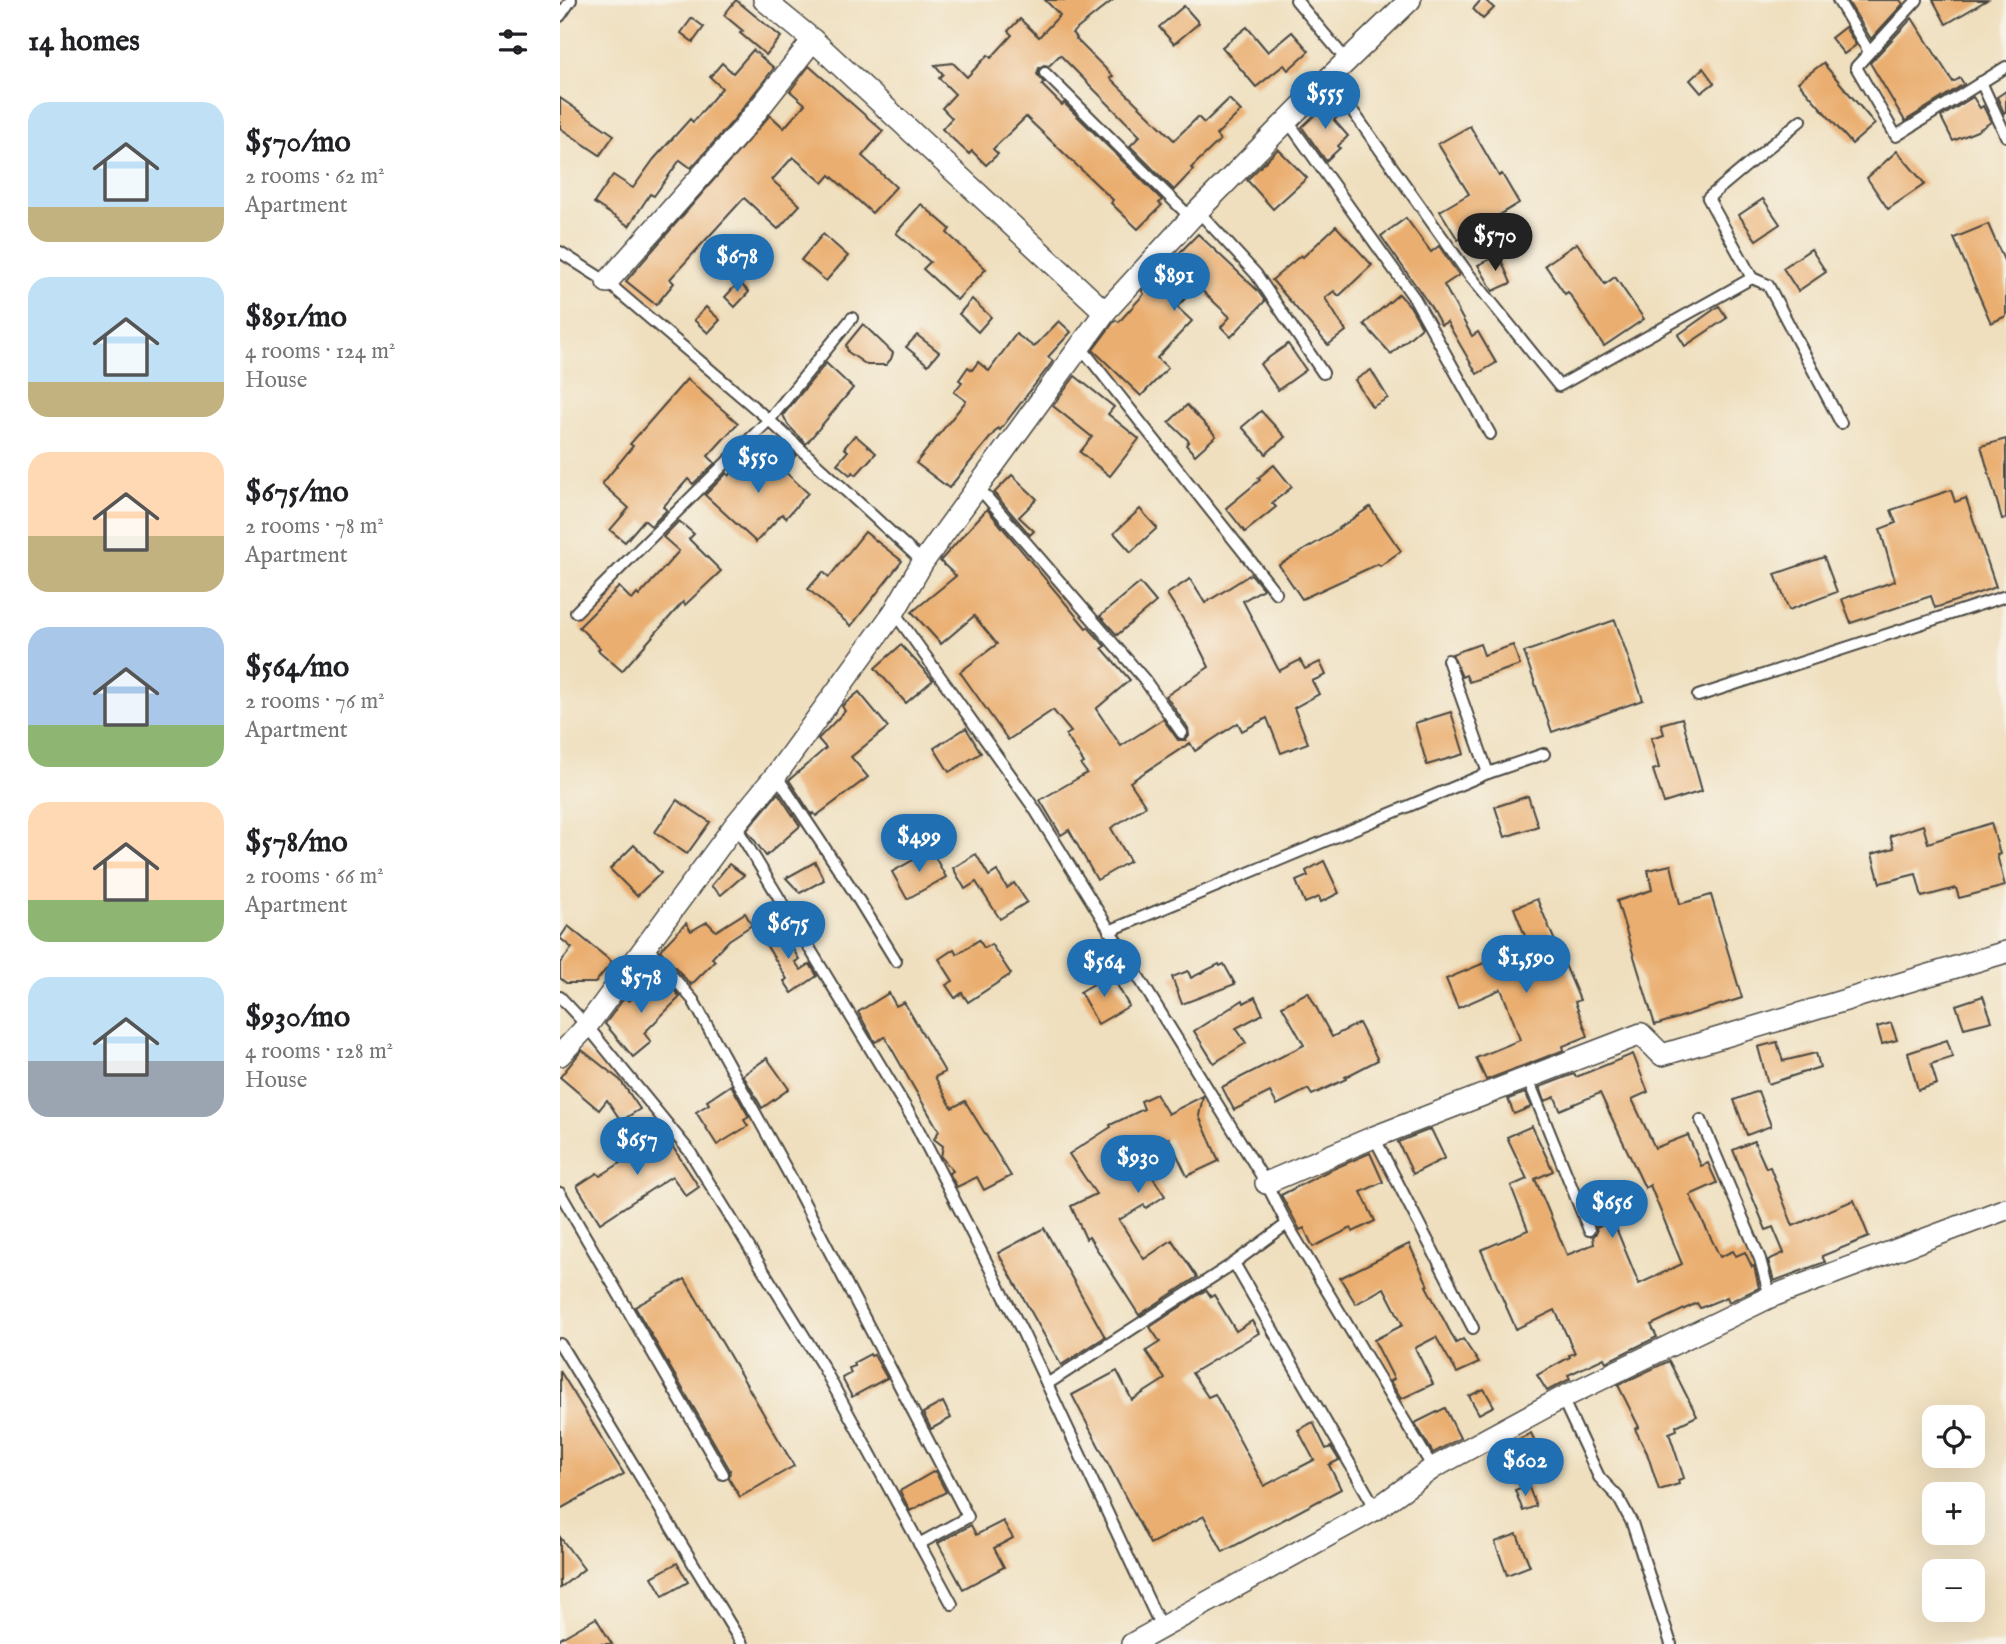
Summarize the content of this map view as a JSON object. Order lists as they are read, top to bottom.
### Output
{
  "page": {
    "heading": "14 homes",
    "price": [
      "$555",
      "$570",
      "$678",
      "$891",
      "$550",
      "$499",
      "$675",
      "$1,590",
      "$564",
      "$578",
      "$657",
      "$930",
      "$656",
      "$602"
    ],
    "list": [
      {
        "name": "$570/mo",
        "note": "2 rooms · 62 m² · Apartment"
      },
      {
        "name": "$891/mo",
        "note": "4 rooms · 124 m² · House"
      },
      {
        "name": "$675/mo",
        "note": "2 rooms · 78 m² · Apartment"
      },
      {
        "name": "$564/mo",
        "note": "2 rooms · 76 m² · Apartment"
      },
      {
        "name": "$578/mo",
        "note": "2 rooms · 66 m² · Apartment"
      },
      {
        "name": "$930/mo",
        "note": "4 rooms · 128 m² · House"
      }
    ],
    "map_buttons": ["+", "−"]
  }
}
